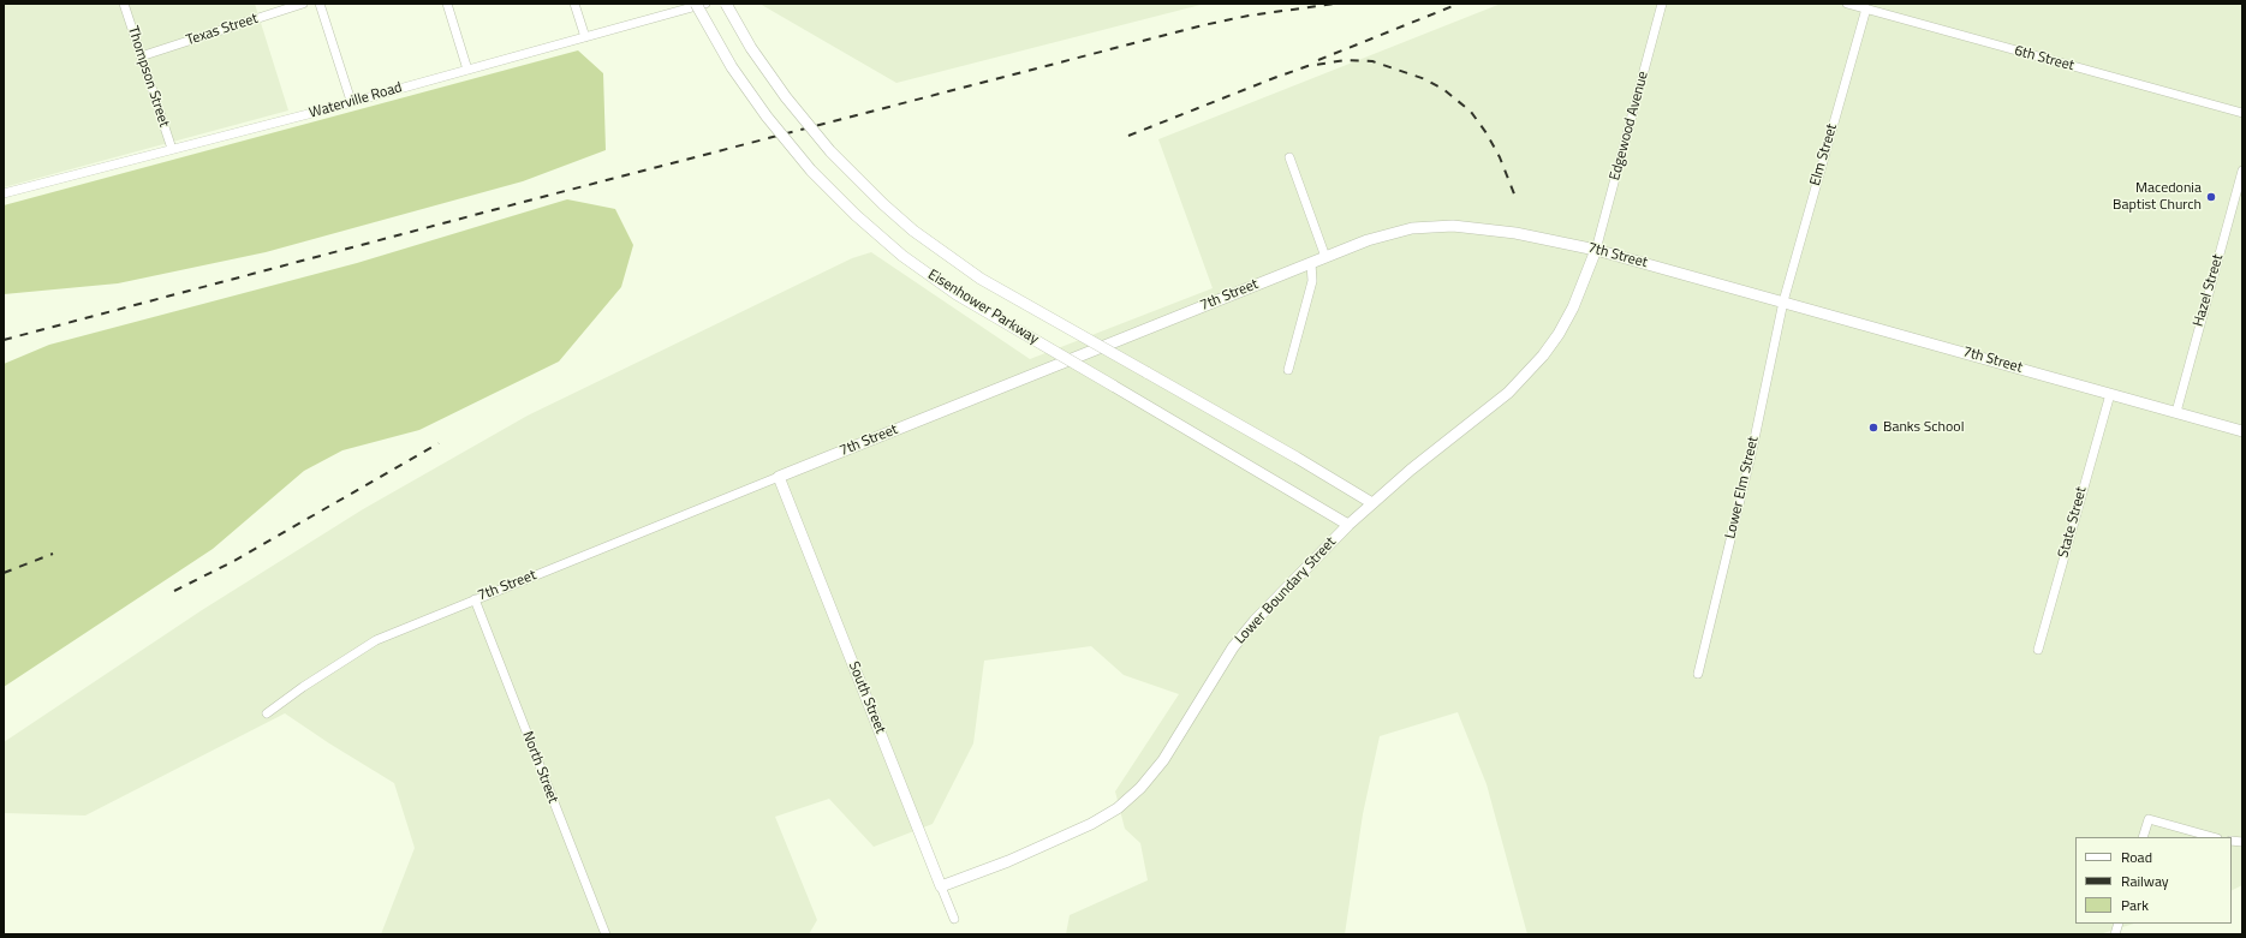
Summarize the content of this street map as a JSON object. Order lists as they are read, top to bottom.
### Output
{
  "streets": {
    "street": [
      "Texas Street",
      "6th Street",
      "Thompson Street",
      "Waterville Road",
      "Edgewood Avenue",
      "Elm Street",
      "7th Street",
      "Hazel Street",
      "Eisenhower Parkway",
      "Lower Elm Street",
      "State Street",
      "Lower Boundary Street",
      "South Street",
      "North Street"
    ]
  },
  "crossings": [
    ["Texas Street", "Thompson Street"],
    ["6th Street", "Elm Street"],
    ["Thompson Street", "Waterville Road"],
    ["Edgewood Avenue", "7th Street"],
    ["Edgewood Avenue", "Lower Boundary Street"],
    ["Elm Street", "7th Street"],
    ["Elm Street", "Lower Elm Street"],
    ["7th Street", "Hazel Street"],
    ["7th Street", "Lower Elm Street"],
    ["7th Street", "State Street"],
    ["7th Street", "Lower Boundary Street"],
    ["7th Street", "South Street"],
    ["7th Street", "North Street"],
    ["Eisenhower Parkway", "Lower Boundary Street"],
    ["Lower Boundary Street", "South Street"]
  ],
  "places": ["Macedonia Baptist Church", "Banks School"],
  "legend": ["Road", "Railway", "Park"]
}
